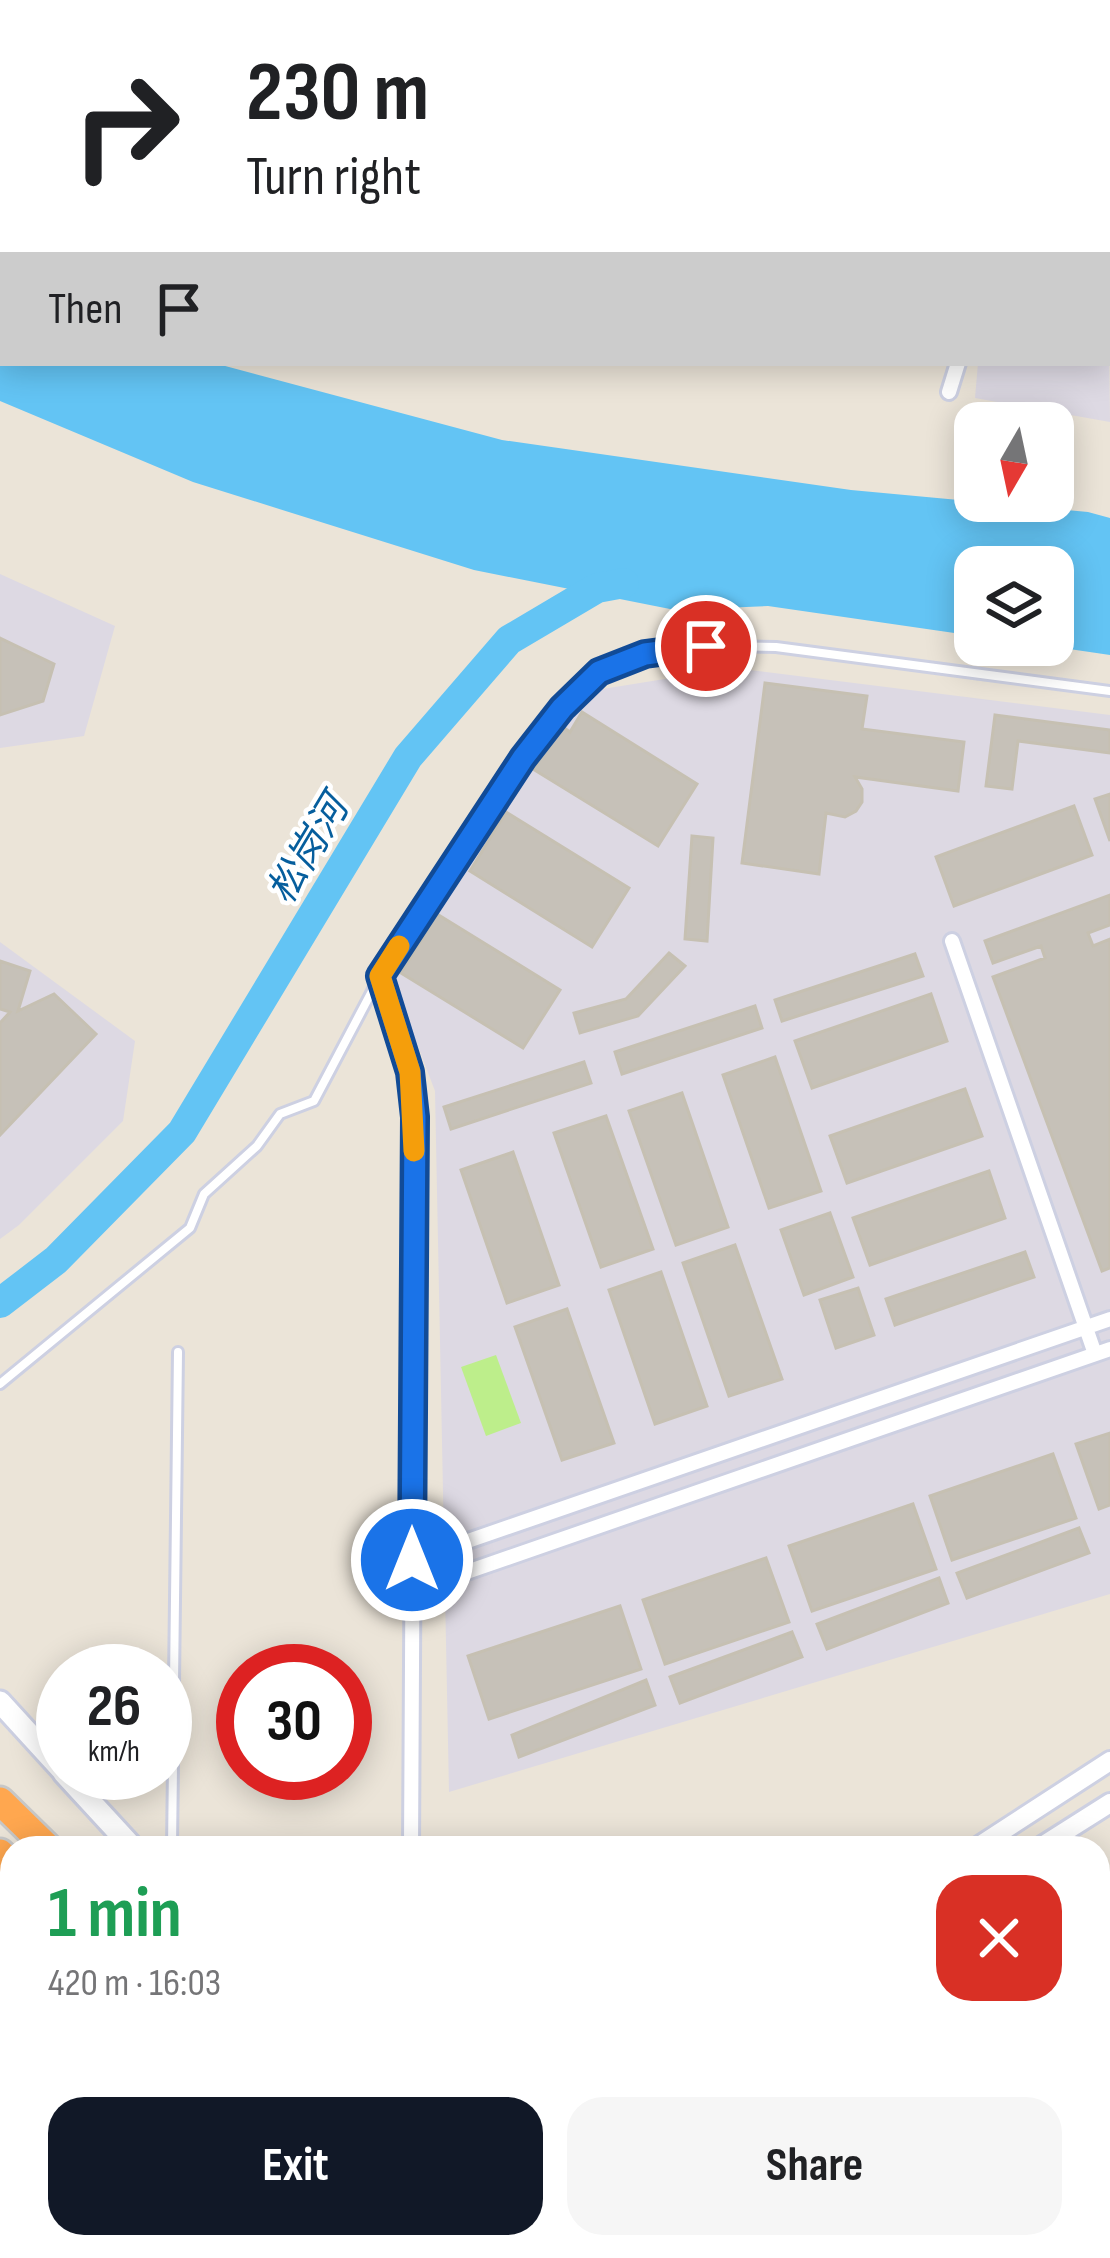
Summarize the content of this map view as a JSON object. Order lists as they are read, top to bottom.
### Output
{
  "water": ["松岗河"],
  "north": "bottom",
  "page": {
    "turn": ["230 m", "Turn right"],
    "then": "Then",
    "speed": "26 km/h",
    "limit": "30",
    "heading": ["1 min", "420 m · 16:03"],
    "buttons": ["Exit", "Share"]
  }
}
